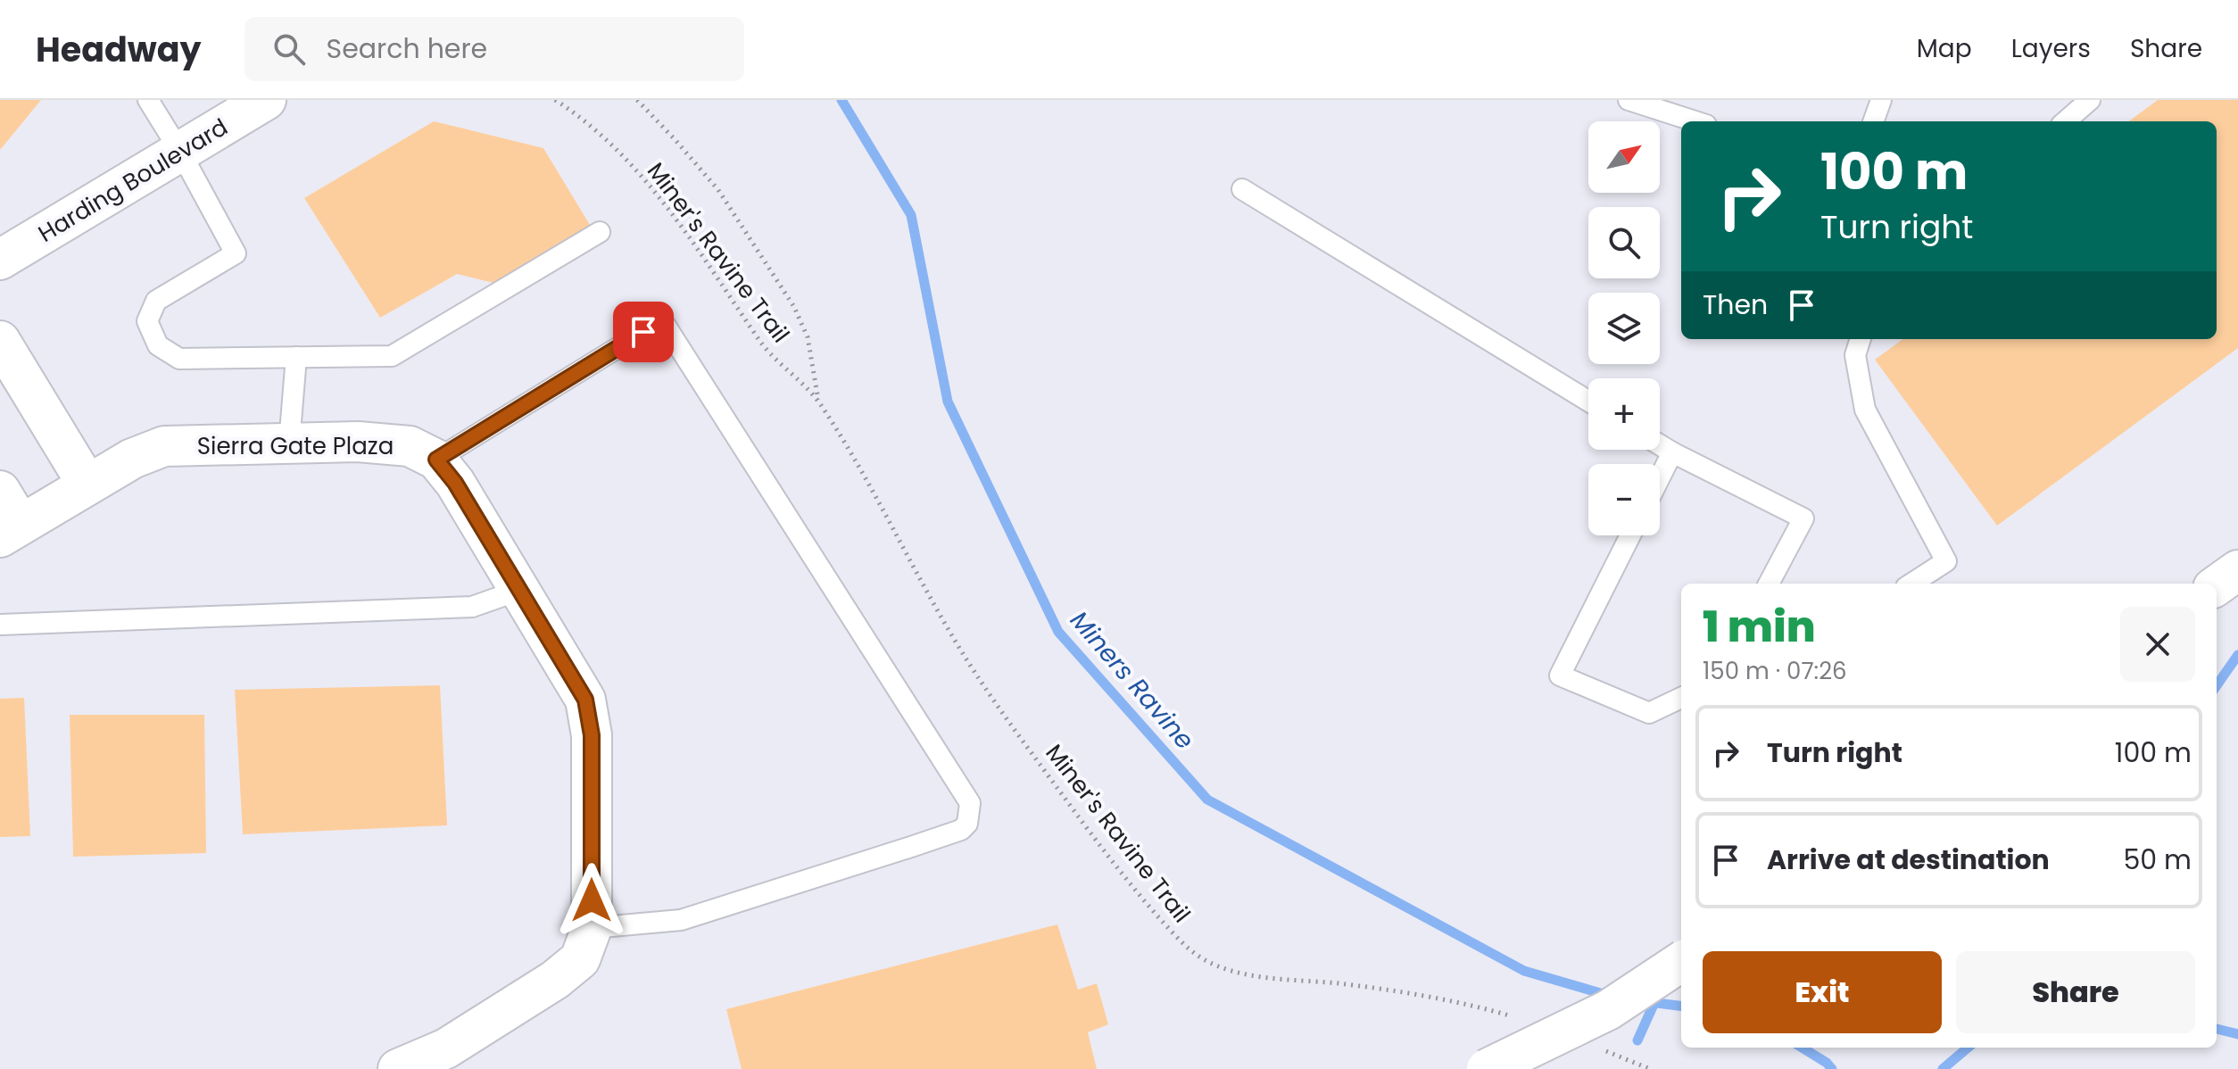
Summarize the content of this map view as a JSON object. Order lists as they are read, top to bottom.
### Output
{
  "streets": {
    "main road": ["Harding Boulevard", "Sierra Gate Plaza"],
    "path": ["Miner's Ravine Trail"]
  },
  "water": ["Miners Ravine"],
  "north": "top right",
  "page": {
    "header": "Headway",
    "search": "Search here",
    "nav": ["Map", "Layers", "Share"],
    "map_buttons": ["+", "−"],
    "turn": ["100 m", "Turn right"],
    "then": "Then",
    "heading": ["1 min", "150 m · 07:26"],
    "list": [
      {
        "name": "Turn right",
        "value": "100 m"
      },
      {
        "name": "Arrive at destination",
        "value": "50 m"
      }
    ],
    "buttons": ["Exit", "Share"]
  }
}
